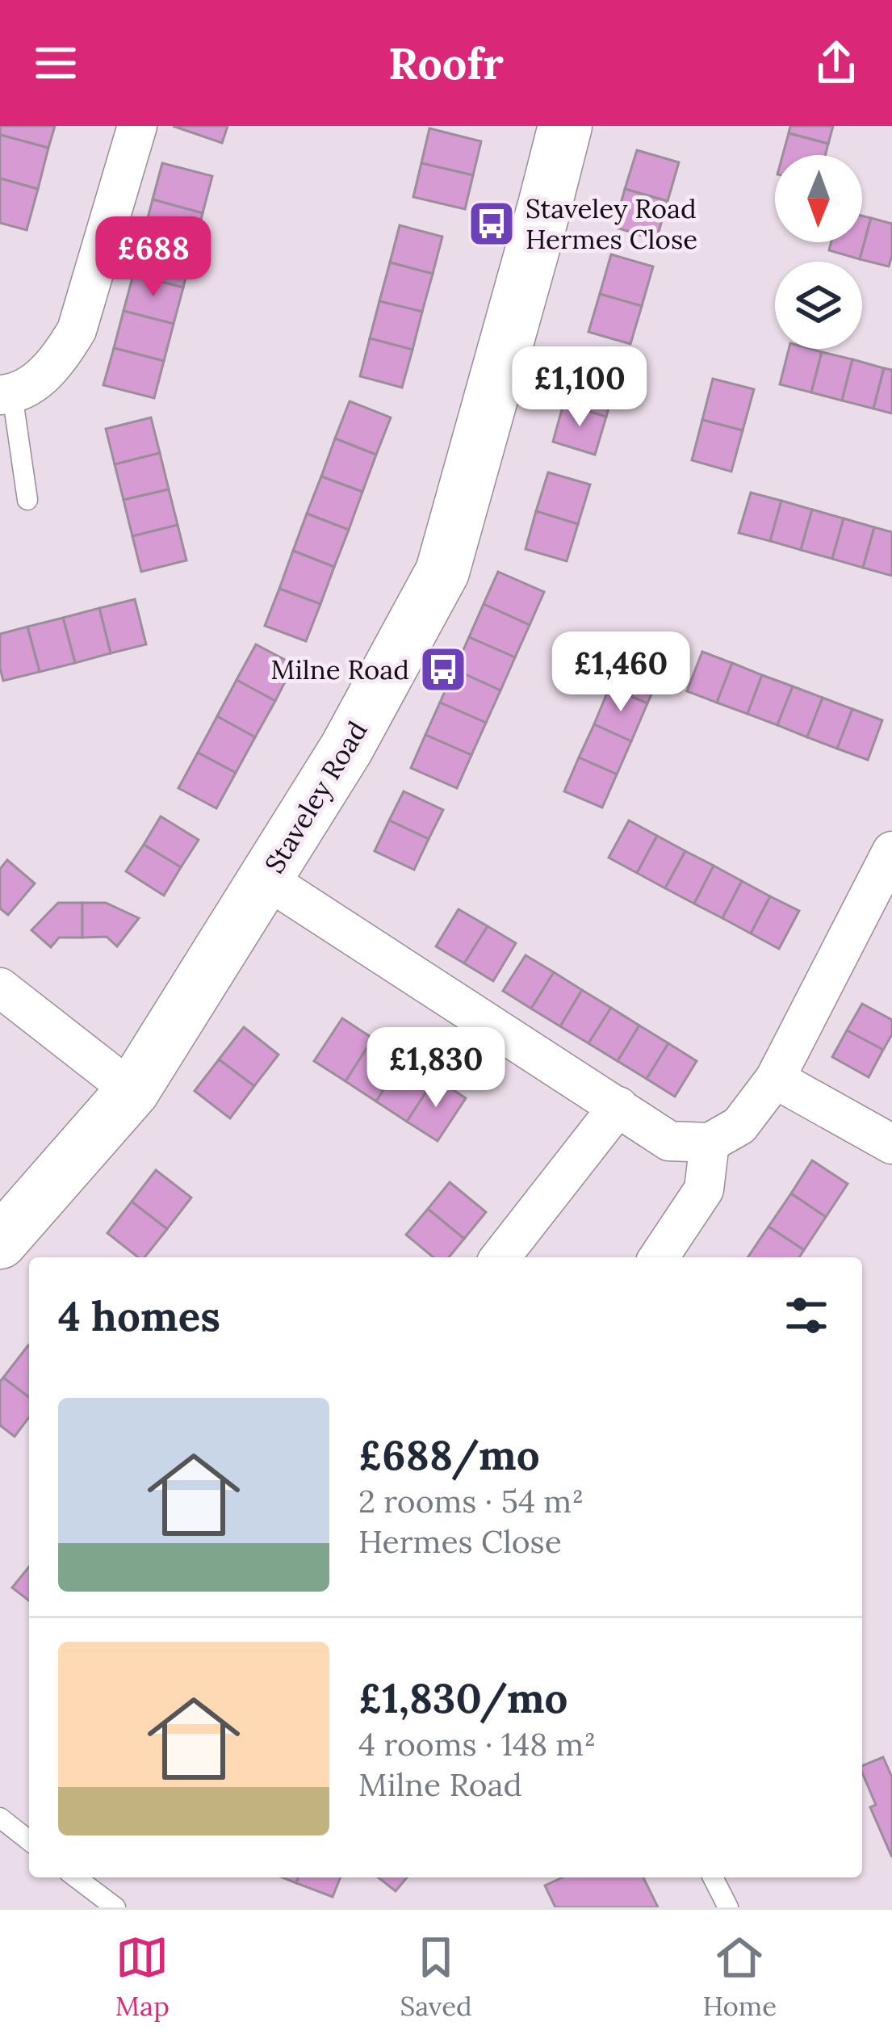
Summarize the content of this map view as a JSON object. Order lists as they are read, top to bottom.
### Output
{
  "streets": {
    "street": ["Staveley Road"]
  },
  "places": {
    "bus stop": ["Staveley Road Hermes Close", "Milne Road"]
  },
  "north": "bottom",
  "page": {
    "header": "Roofr",
    "price": [
      "£688",
      "£1,100",
      "£1,460",
      "£1,830"
    ],
    "heading": "4 homes",
    "list": [
      {
        "name": "£688/mo",
        "note": "2 rooms · 54 m² · Hermes Close"
      },
      {
        "name": "£1,830/mo",
        "note": "4 rooms · 148 m² · Milne Road"
      }
    ],
    "tabs": ["Map", "Saved", "Home"]
  }
}
